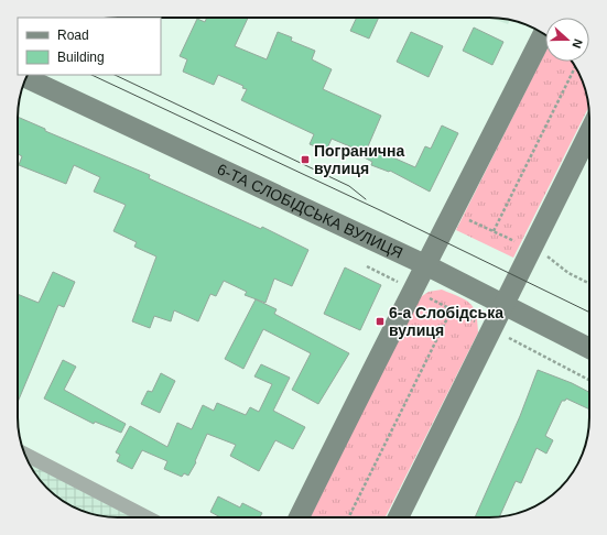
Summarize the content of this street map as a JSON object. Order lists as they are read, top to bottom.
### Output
{
  "streets": {
    "main road": ["6-ТА СЛОБІДСЬКА ВУЛИЦЯ"]
  },
  "places": {
    "transit": ["Погранична вулиця", "6-а Слобідська вулиця"]
  },
  "legend": ["Road", "Building"],
  "north": "right"
}
